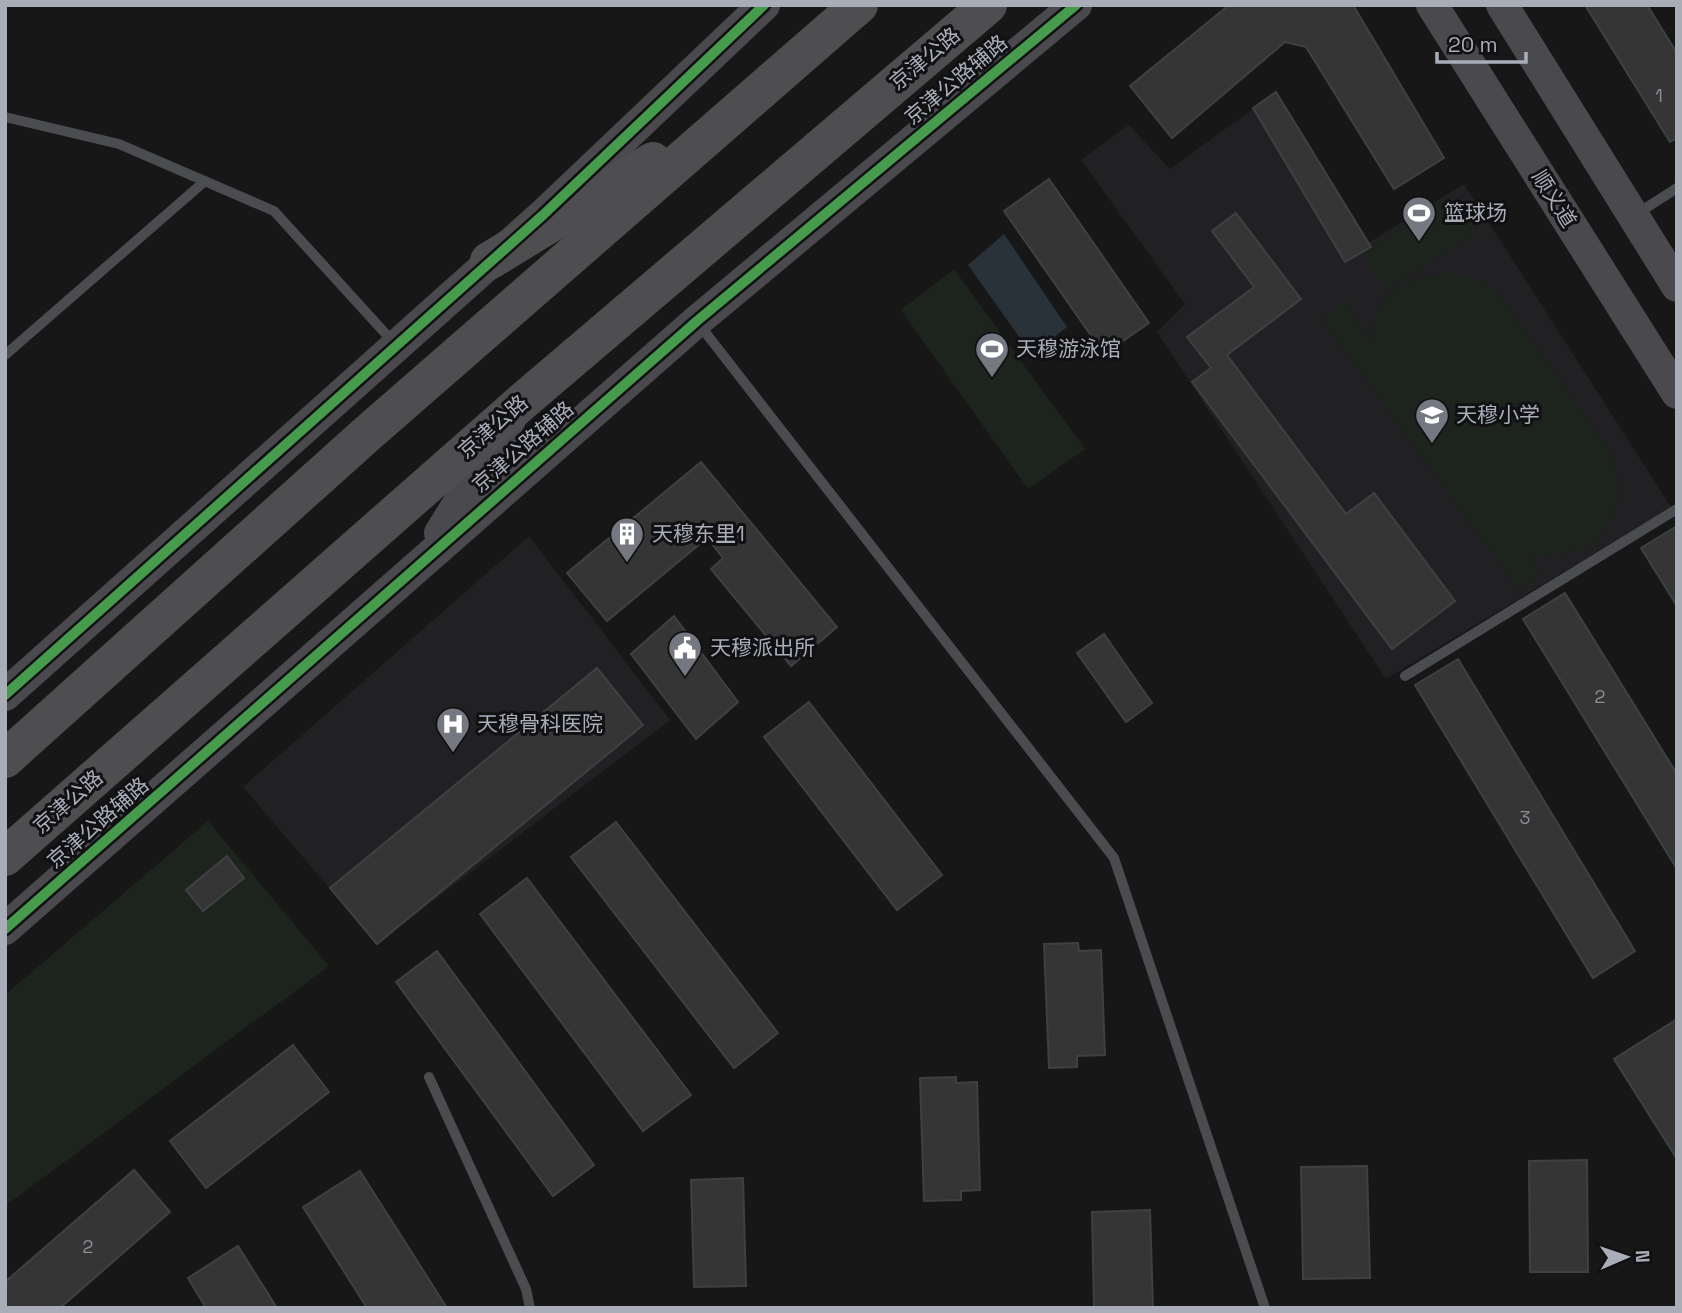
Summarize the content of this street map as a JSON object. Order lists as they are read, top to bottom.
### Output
{
  "streets": {
    "highway": ["京津公路"],
    "street": ["京津公路辅路", "顺义道"]
  },
  "places": {
    "sports": ["篮球场", "天穆游泳馆"],
    "school or university": ["天穆小学"],
    "building": ["天穆东里1"],
    "public building": ["天穆派出所"],
    "hospital": ["天穆骨科医院"]
  },
  "house_numbers": [
    "1",
    "2",
    "3",
    "2"
  ],
  "scale_bar": "20 m",
  "north": "right"
}
